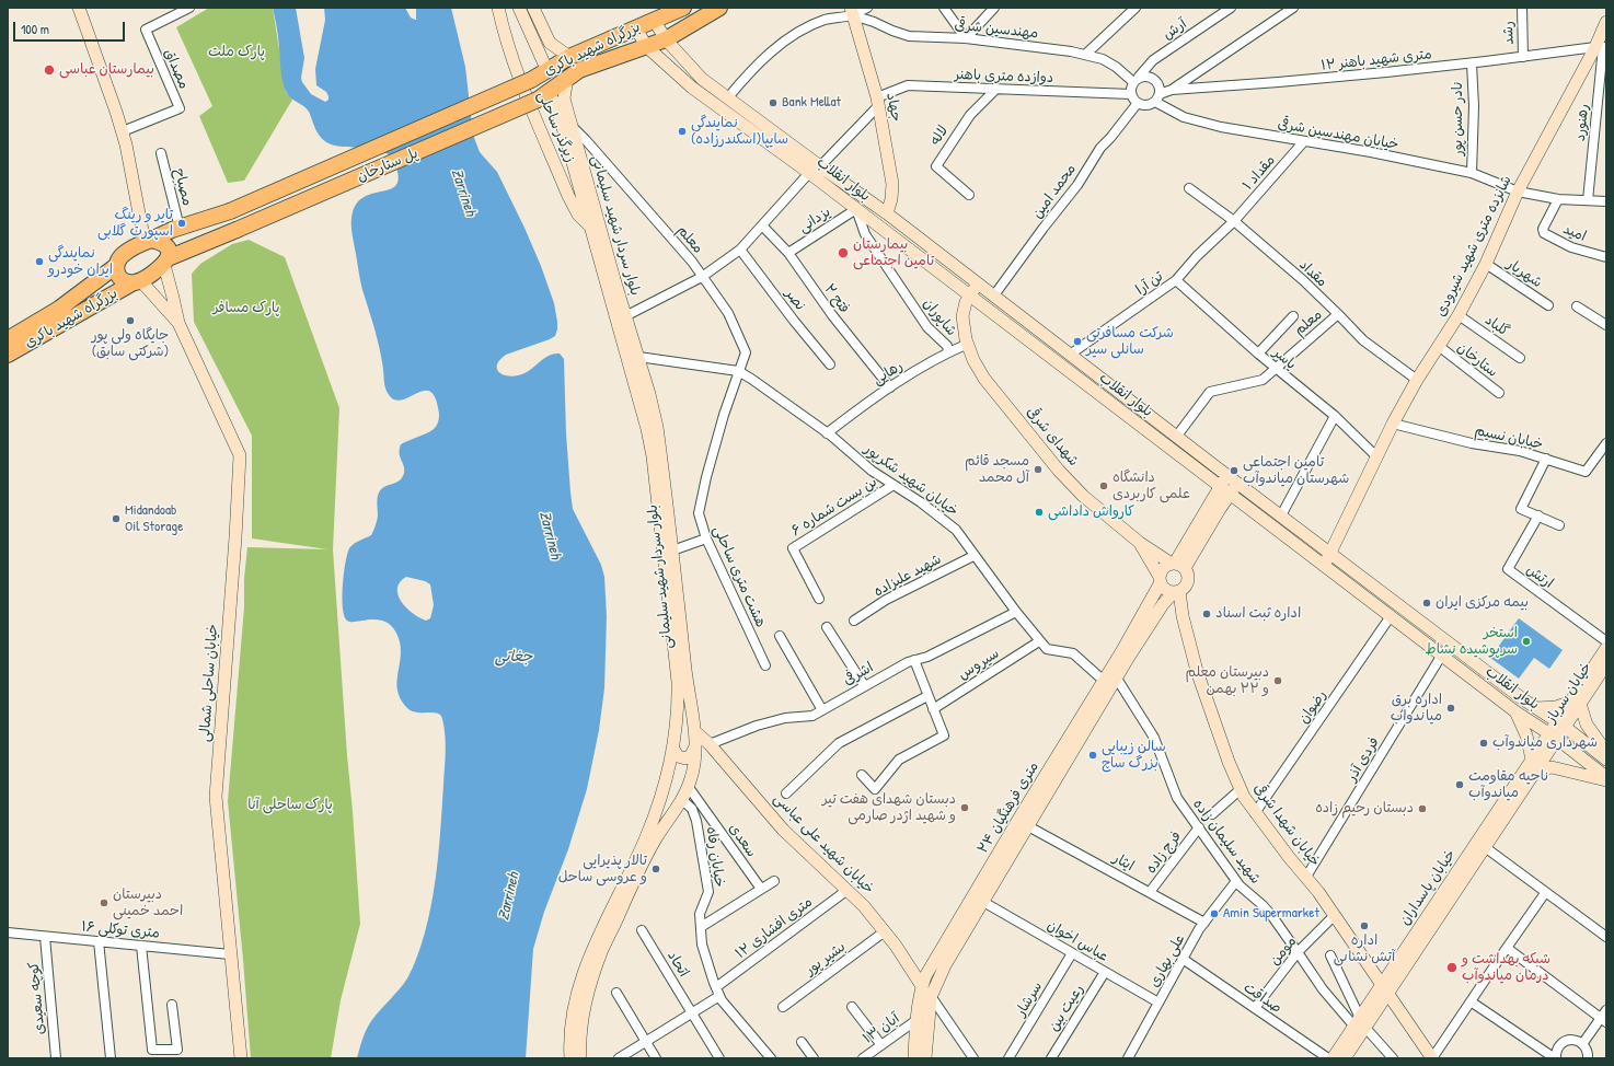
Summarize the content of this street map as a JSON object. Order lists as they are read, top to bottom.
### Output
{
  "streets": {
    "highway": ["بزرگراه شهید باکری", "پل ستارخان"],
    "main road": [
      "جهاد",
      "زیرگذر ساحلی",
      "بلوار انقلاب",
      "بلوار سردار شهید سلیمانی",
      "شانزده متری شهید شیرودی",
      "شهدای شرقی",
      "خیابان ساحلی شمالی",
      "خیابان سرباز",
      "۲۴ متری فرهنگیان",
      "خیابان شهدا شرقی",
      "خیابان شهید علی عباسی",
      "خیابان پاسداران"
    ],
    "street": [
      "مهندسین شرقی",
      "آرش",
      "رشد",
      "۱۲ متری شهید باهنر",
      "مصداق",
      "دوازده متری باهنر",
      "نادر حسن پور",
      "رهنورد",
      "خیابان مهندسین شرقی",
      "لاله",
      "مقداد ۱",
      "مصباح",
      "محمد امین",
      "یزدانی",
      "امید",
      "معلم",
      "مقداد",
      "شهریار",
      "تن آرا",
      "فتح ۲",
      "نصر",
      "شاپوران",
      "گلباد",
      "یاسر",
      "ستارخان",
      "رهایی",
      "خیابان نسیم",
      "خیابان شهید شکرپور",
      "بن بست شماره ۶",
      "شهید علیزاده",
      "هشت متری ساحلی",
      "ارتش",
      "سیروس",
      "اشرفی",
      "رضوان",
      "فردی آذر",
      "سعدی",
      "شهید سلیمان زاده",
      "فرج زاده",
      "خیابان رفاه",
      "ایثار",
      "۱۲ متری افشاری",
      "۱۶ متری توکلی",
      "عباس اخوان",
      "مومن",
      "بشیر پور",
      "علی بهاری",
      "اتحاد",
      "کوچه سعیدی",
      "صداقت",
      "سرشار",
      "رعیت بین",
      "۱۳ آبان"
    ]
  },
  "crossings": [
    ["مهندسین شرقی", "آرش"],
    ["مهندسین شرقی", "۱۲ متری شهید باهنر"],
    ["مهندسین شرقی", "دوازده متری باهنر"],
    ["مهندسین شرقی", "جهاد"],
    ["مهندسین شرقی", "خیابان مهندسین شرقی"],
    ["مهندسین شرقی", "محمد امین"],
    ["آرش", "۱۲ متری شهید باهنر"],
    ["آرش", "دوازده متری باهنر"],
    ["آرش", "خیابان مهندسین شرقی"],
    ["آرش", "محمد امین"],
    ["رشد", "۱۲ متری شهید باهنر"],
    ["بزرگراه شهید باکری", "پل ستارخان"],
    ["بزرگراه شهید باکری", "بلوار انقلاب"],
    ["بزرگراه شهید باکری", "بلوار سردار شهید سلیمانی"],
    ["۱۲ متری شهید باهنر", "دوازده متری باهنر"],
    ["۱۲ متری شهید باهنر", "نادر حسن پور"],
    ["۱۲ متری شهید باهنر", "رهنورد"],
    ["۱۲ متری شهید باهنر", "خیابان مهندسین شرقی"],
    ["۱۲ متری شهید باهنر", "محمد امین"],
    ["۱۲ متری شهید باهنر", "شانزده متری شهید شیرودی"],
    ["دوازده متری باهنر", "جهاد"],
    ["دوازده متری باهنر", "خیابان مهندسین شرقی"],
    ["دوازده متری باهنر", "لاله"],
    ["دوازده متری باهنر", "محمد امین"],
    ["جهاد", "بلوار انقلاب"],
    ["نادر حسن پور", "خیابان مهندسین شرقی"],
    ["رهنورد", "خیابان مهندسین شرقی"],
    ["رهنورد", "شانزده متری شهید شیرودی"],
    ["زیرگذر ساحلی", "بلوار سردار شهید سلیمانی"],
    ["خیابان مهندسین شرقی", "مقداد ۱"],
    ["خیابان مهندسین شرقی", "محمد امین"],
    ["خیابان مهندسین شرقی", "امید"],
    ["خیابان مهندسین شرقی", "شانزده متری شهید شیرودی"],
    ["پل ستارخان", "مصباح"],
    ["پل ستارخان", "بلوار سردار شهید سلیمانی"],
    ["مقداد ۱", "مقداد"],
    ["مقداد ۱", "تن آرا"],
    ["بلوار انقلاب", "محمد امین"],
    ["بلوار انقلاب", "یزدانی"],
    ["بلوار انقلاب", "معلم"],
    ["بلوار انقلاب", "شانزده متری شهید شیرودی"],
    ["بلوار انقلاب", "تن آرا"],
    ["بلوار انقلاب", "شاپوران"],
    ["بلوار انقلاب", "شهدای شرقی"],
    ["بلوار انقلاب", "خیابان سرباز"],
    ["بلوار انقلاب", "رضوان"],
    ["بلوار انقلاب", "فردی آذر"],
    ["بلوار انقلاب", "خیابان پاسداران"],
    ["یزدانی", "فتح ۲"],
    ["یزدانی", "شاپوران"],
    ["بلوار سردار شهید سلیمانی", "معلم"],
    ["بلوار سردار شهید سلیمانی", "سعدی"],
    ["بلوار سردار شهید سلیمانی", "خیابان شهید علی عباسی"],
    ["بلوار سردار شهید سلیمانی", "خیابان رفاه"],
    ["معلم", "مقداد"],
    ["معلم", "یاسر"],
    ["معلم", "خیابان شهید شکرپور"],
    ["معلم", "هشت متری ساحلی"],
    ["شانزده متری شهید شیرودی", "مقداد"],
    ["شانزده متری شهید شیرودی", "شهریار"],
    ["شانزده متری شهید شیرودی", "گلباد"],
    ["شانزده متری شهید شیرودی", "یاسر"],
    ["شانزده متری شهید شیرودی", "ستارخان"],
    ["شانزده متری شهید شیرودی", "خیابان نسیم"],
    ["مقداد", "تن آرا"],
    ["تن آرا", "یاسر"],
    ["فتح ۲", "رهایی"],
    ["شاپوران", "رهایی"],
    ["رهایی", "شهدای شرقی"],
    ["رهایی", "خیابان شهید شکرپور"],
    ["شهدای شرقی", "۲۴ متری فرهنگیان"],
    ["شهدای شرقی", "خیابان شهدا شرقی"],
    ["خیابان شهید شکرپور", "بن بست شماره ۶"],
    ["خیابان شهید شکرپور", "شهید علیزاده"],
    ["خیابان شهید شکرپور", "هشت متری ساحلی"],
    ["خیابان شهید شکرپور", "سیروس"],
    ["خیابان شهید شکرپور", "اشرفی"],
    ["خیابان شهید شکرپور", "۲۴ متری فرهنگیان"],
    ["اشرفی", "خیابان شهید علی عباسی"],
    ["خیابان ساحلی شمالی", "۱۶ متری توکلی"],
    ["خیابان سرباز", "خیابان پاسداران"],
    ["رضوان", "خیابان شهدا شرقی"],
    ["فردی آذر", "خیابان شهدا شرقی"],
    ["۲۴ متری فرهنگیان", "خیابان شهدا شرقی"],
    ["۲۴ متری فرهنگیان", "شهید سلیمان زاده"],
    ["۲۴ متری فرهنگیان", "خیابان شهید علی عباسی"],
    ["۲۴ متری فرهنگیان", "ایثار"],
    ["۲۴ متری فرهنگیان", "عباس اخوان"],
    ["۲۴ متری فرهنگیان", "۱۳ آبان"],
    ["خیابان شهدا شرقی", "خیابان پاسداران"],
    ["خیابان شهدا شرقی", "مومن"],
    ["شهید سلیمان زاده", "فرج زاده"],
    ["شهید سلیمان زاده", "مومن"],
    ["شهید سلیمان زاده", "علی بهاری"],
    ["خیابان شهید علی عباسی", "۱۲ متری افشاری"],
    ["خیابان شهید علی عباسی", "بشیر پور"],
    ["فرج زاده", "ایثار"],
    ["خیابان رفاه", "۱۲ متری افشاری"],
    ["ایثار", "علی بهاری"],
    ["۱۲ متری افشاری", "اتحاد"],
    ["۱۶ متری توکلی", "کوچه سعیدی"],
    ["عباس اخوان", "علی بهاری"],
    ["عباس اخوان", "سرشار"],
    ["عباس اخوان", "رعیت بین"],
    ["مومن", "صداقت"],
    ["علی بهاری", "صداقت"]
  ],
  "water": ["Zarrineh", "جغاتی"],
  "parks": ["پارک ملت", "پارک مسافر", "پارک ساحلی آنا"],
  "places": [
    "بیمارستان عباسی",
    "Bank Mellat",
    "نمایندگی سایپا(اسکندرزاده)",
    "تایر و رینگ اسپورت گلابی",
    "بیمارستان تامین اجتماعی",
    "نمایندگی ایران خودرو",
    "جایگاه ولی پور (شرکتی سابق)",
    "شرکت مسافرتی سانلی سیر",
    "مسجد قائم آل محمد",
    "تامین اجتماعی شهرستان میاندوآب",
    "دانشگاه علمی کاربردی",
    "کارواش داداشی",
    "Midandoab Oil Storage",
    "بیمه مرکزی ایران",
    "اداره ثبت اسناد",
    "استخر سرپوشیده نشاط",
    "دبیرستان معلم و ۲۲ بهمن",
    "اداره برق میاندواب",
    "شهرداری میاندوآب",
    "سالن زیبایی بزرگ ساچ",
    "ناحیه مقاومت میاندوآب",
    "دبستان شهدای هفت تیر و شهید اژدر صارمی",
    "دبستان رحیم زاده",
    "تالار پذیرایی و عروسی ساحل",
    "دبیرستان احمد خمینی",
    "Amin Supermarket",
    "اداره آتش نشانی",
    "شبکه بهداشت و درمان میاندوآب"
  ],
  "scale_bar": "100 m"
}
